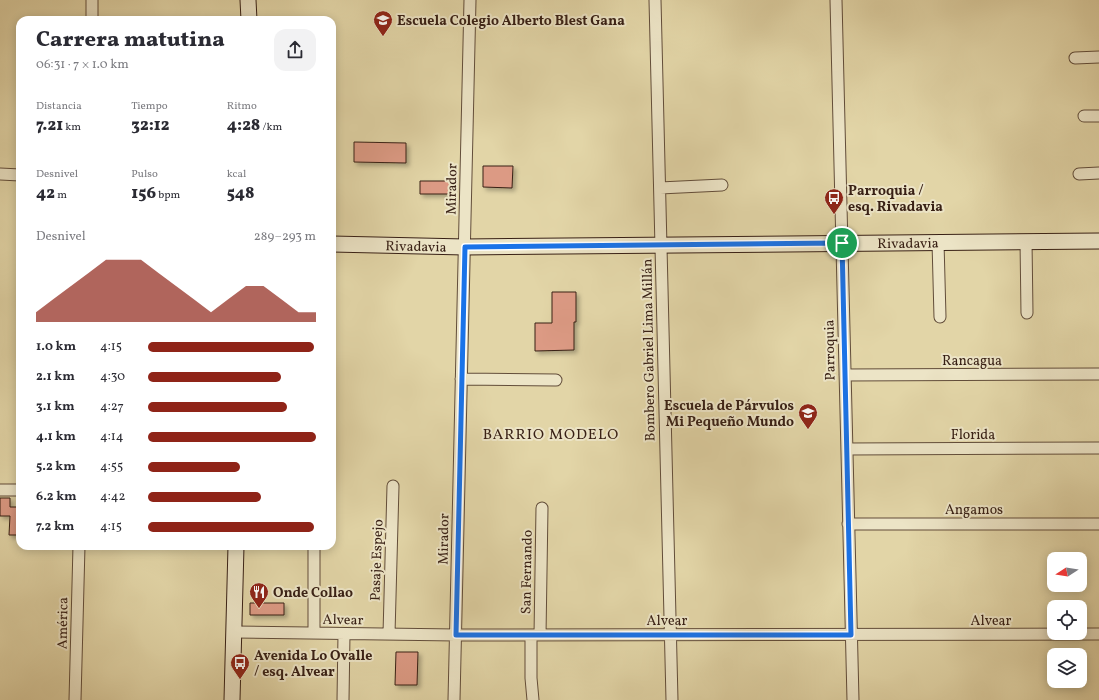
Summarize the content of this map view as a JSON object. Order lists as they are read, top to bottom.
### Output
{
  "streets": {
    "street": [
      "Mirador",
      "Rivadavia",
      "Bombero Gabriel Lima Millán",
      "Parroquia",
      "Rancagua",
      "Florida",
      "Angamos",
      "Pasaje Espejo",
      "San Fernando",
      "Alvear",
      "América"
    ]
  },
  "crossings": [
    ["Mirador", "Rivadavia"],
    ["Mirador", "Alvear"],
    ["Rivadavia", "Bombero Gabriel Lima Millán"],
    ["Rivadavia", "Parroquia"],
    ["Bombero Gabriel Lima Millán", "Alvear"],
    ["Parroquia", "Rancagua"],
    ["Parroquia", "Florida"],
    ["Parroquia", "Angamos"],
    ["Parroquia", "Alvear"],
    ["Pasaje Espejo", "Alvear"],
    ["San Fernando", "Alvear"]
  ],
  "districts": ["BARRIO MODELO"],
  "places": {
    "school or university": ["Escuela Colegio Alberto Blest Gana", "Escuela de Párvulos Mi Pequeño Mundo"],
    "bus stop": ["Parroquia / esq. Rivadavia", "Avenida Lo Ovalle / esq. Alvear"],
    "restaurant": ["Onde Collao"]
  },
  "north": "left",
  "page": {
    "heading": ["Carrera matutina", "06:31 · 7 × 1.0 km"],
    "stats": [
      ["Distancia", "7.21 km"],
      ["Tiempo", "32:12"],
      ["Ritmo", "4:28 /km"],
      ["Desnivel", "42 m"],
      ["Pulso", "156 bpm"],
      ["kcal", "548"]
    ],
    "chart": ["Desnivel", "289–293 m"],
    "list": [
      {
        "name": "1.0 km",
        "note": "4:15"
      },
      {
        "name": "2.1 km",
        "note": "4:30"
      },
      {
        "name": "3.1 km",
        "note": "4:27"
      },
      {
        "name": "4.1 km",
        "note": "4:14"
      },
      {
        "name": "5.2 km",
        "note": "4:55"
      },
      {
        "name": "6.2 km",
        "note": "4:42"
      },
      {
        "name": "7.2 km",
        "note": "4:15"
      }
    ]
  }
}
